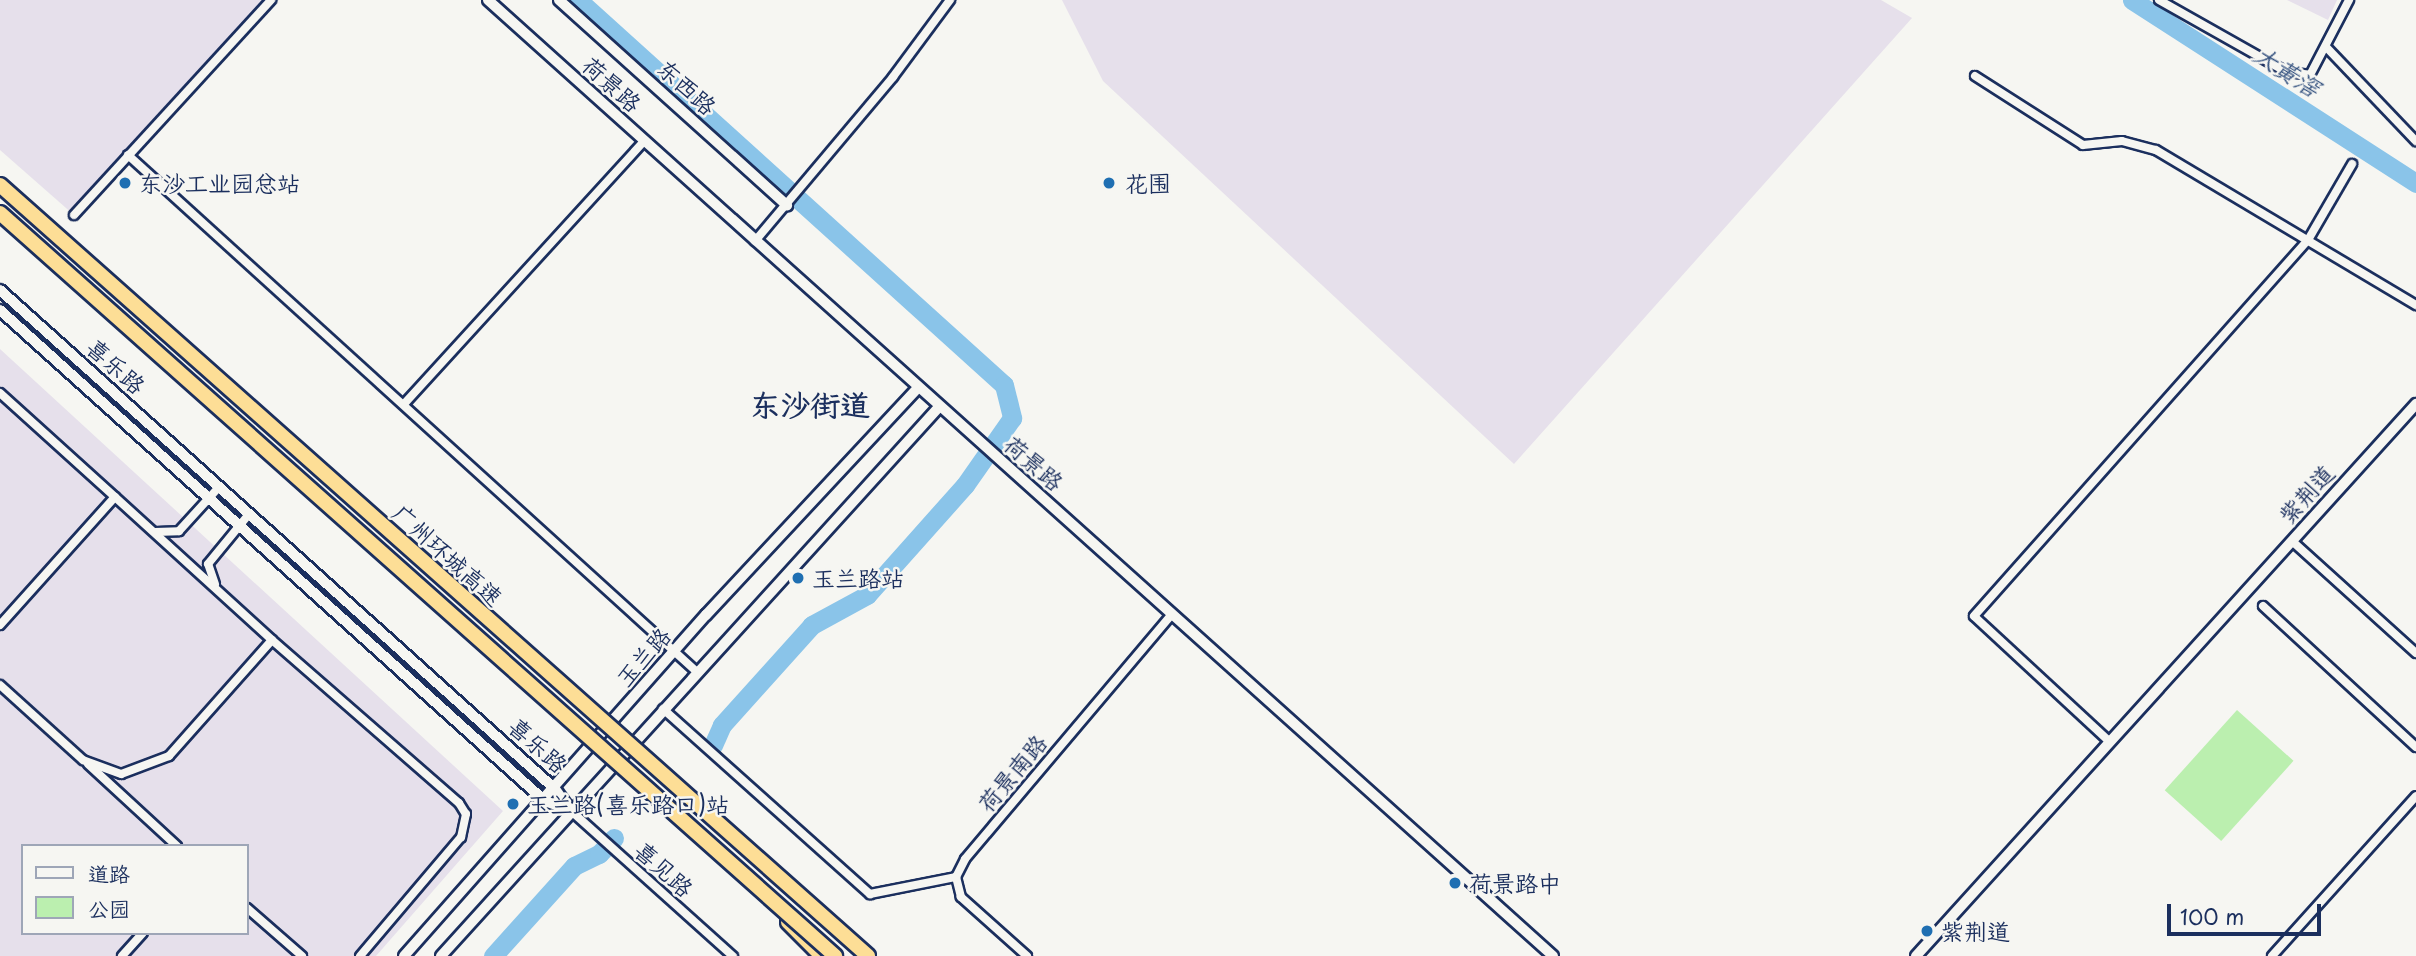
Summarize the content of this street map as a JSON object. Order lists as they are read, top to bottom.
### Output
{
  "streets": {
    "highway": ["广州环城高速"],
    "street": [
      "荷景路",
      "东西路",
      "喜乐路",
      "紫荆道",
      "玉兰路",
      "荷景南路",
      "喜见路"
    ]
  },
  "crossings": [
    ["荷景路", "玉兰路"],
    ["荷景路", "荷景南路"],
    ["喜乐路", "玉兰路"],
    ["喜乐路", "喜见路"]
  ],
  "districts": ["东沙街道"],
  "water": ["大黄滘"],
  "places": [
    "东沙工业园总站",
    "花围",
    "玉兰路站",
    "玉兰路(喜乐路口)站",
    "荷景路中",
    "紫荆道"
  ],
  "legend": ["道路", "公园"],
  "scale_bar": "100 m"
}
